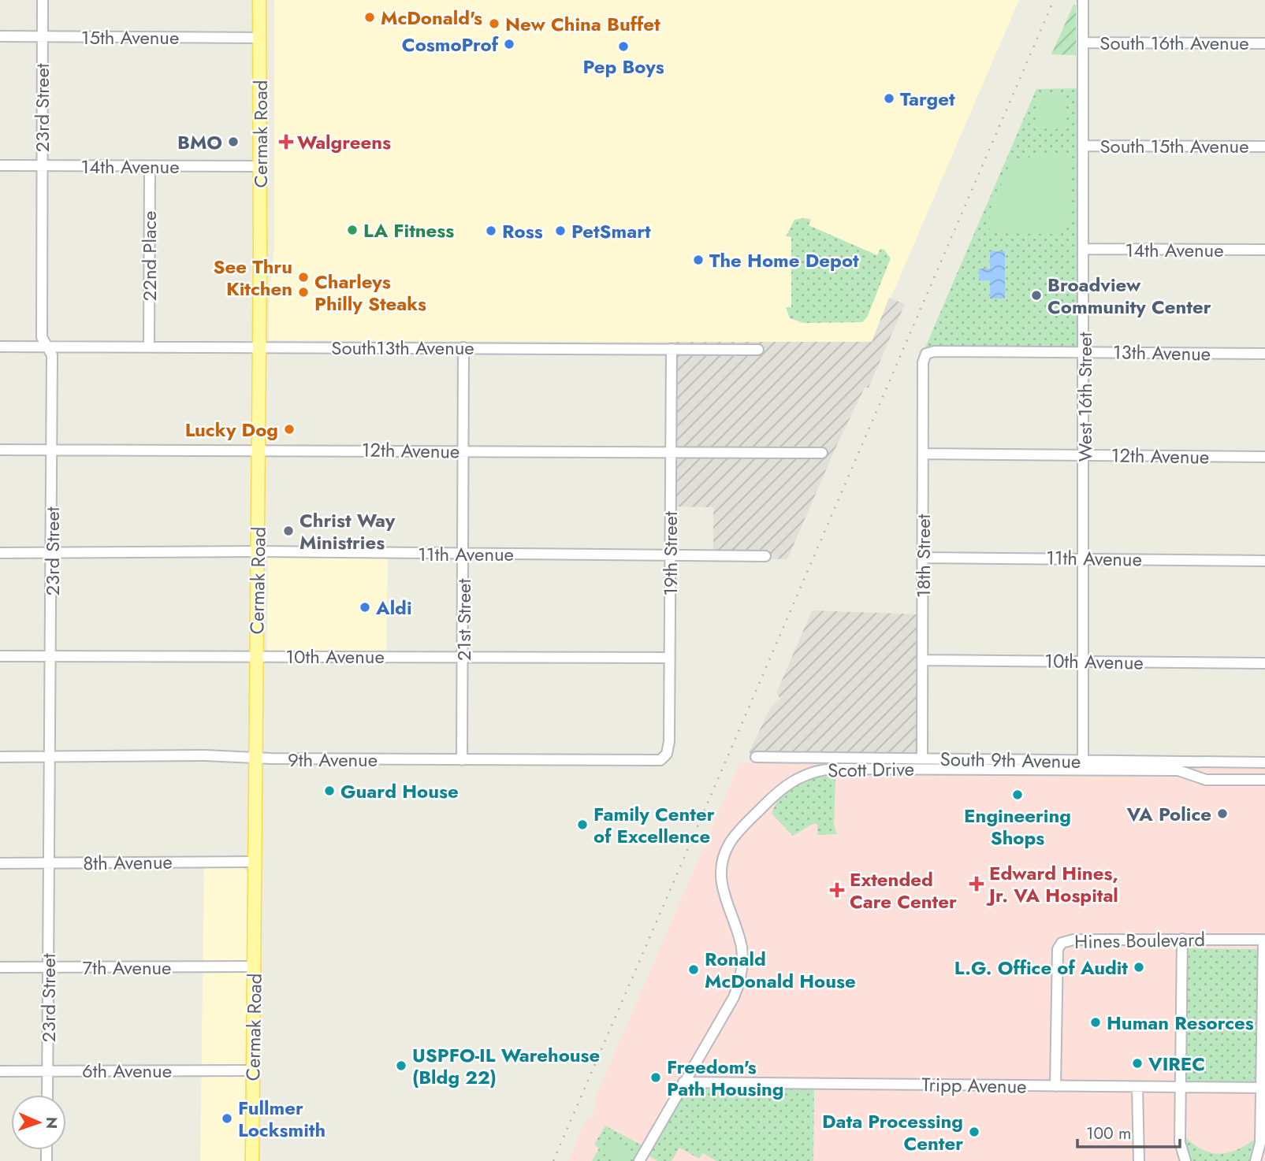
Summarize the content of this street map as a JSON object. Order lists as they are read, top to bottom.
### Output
{
  "streets": {
    "main road": ["Cermak Road"],
    "street": [
      "15th Avenue",
      "South 16th Avenue",
      "23rd Street",
      "South 15th Avenue",
      "14th Avenue",
      "22nd Place",
      "South13th Avenue",
      "13th Avenue",
      "West 16th Street",
      "12th Avenue",
      "11th Avenue",
      "19th Street",
      "18th Street",
      "21st Street",
      "10th Avenue",
      "9th Avenue",
      "South 9th Avenue",
      "Scott Drive",
      "8th Avenue",
      "Hines Boulevard",
      "7th Avenue",
      "6th Avenue",
      "Tripp Avenue"
    ]
  },
  "crossings": [
    ["15th Avenue", "23rd Street"],
    ["15th Avenue", "Cermak Road"],
    ["South 16th Avenue", "West 16th Street"],
    ["23rd Street", "14th Avenue"],
    ["23rd Street", "South13th Avenue"],
    ["23rd Street", "12th Avenue"],
    ["23rd Street", "11th Avenue"],
    ["23rd Street", "10th Avenue"],
    ["23rd Street", "9th Avenue"],
    ["23rd Street", "8th Avenue"],
    ["23rd Street", "7th Avenue"],
    ["23rd Street", "6th Avenue"],
    ["Cermak Road", "14th Avenue"],
    ["Cermak Road", "South13th Avenue"],
    ["Cermak Road", "12th Avenue"],
    ["Cermak Road", "11th Avenue"],
    ["Cermak Road", "10th Avenue"],
    ["Cermak Road", "9th Avenue"],
    ["Cermak Road", "8th Avenue"],
    ["Cermak Road", "7th Avenue"],
    ["Cermak Road", "6th Avenue"],
    ["South 15th Avenue", "West 16th Street"],
    ["14th Avenue", "22nd Place"],
    ["14th Avenue", "West 16th Street"],
    ["22nd Place", "South13th Avenue"],
    ["South13th Avenue", "19th Street"],
    ["South13th Avenue", "21st Street"],
    ["13th Avenue", "West 16th Street"],
    ["13th Avenue", "18th Street"],
    ["West 16th Street", "12th Avenue"],
    ["West 16th Street", "11th Avenue"],
    ["West 16th Street", "10th Avenue"],
    ["West 16th Street", "South 9th Avenue"],
    ["12th Avenue", "19th Street"],
    ["12th Avenue", "18th Street"],
    ["12th Avenue", "21st Street"],
    ["11th Avenue", "19th Street"],
    ["11th Avenue", "18th Street"],
    ["11th Avenue", "21st Street"],
    ["19th Street", "10th Avenue"],
    ["19th Street", "9th Avenue"],
    ["18th Street", "10th Avenue"],
    ["18th Street", "South 9th Avenue"],
    ["21st Street", "10th Avenue"],
    ["21st Street", "9th Avenue"],
    ["Scott Drive", "Tripp Avenue"],
    ["Hines Boulevard", "Tripp Avenue"]
  ],
  "places": {
    "other": [
      "McDonald's",
      "New China Buffet",
      "CosmoProf",
      "Pep Boys",
      "Target",
      "BMO",
      "LA Fitness",
      "Ross",
      "PetSmart",
      "The Home Depot",
      "See Thru Kitchen",
      "Charleys Philly Steaks",
      "Broadview Community Center",
      "Lucky Dog",
      "Christ Way Ministries",
      "Aldi",
      "Guard House",
      "Engineering Shops",
      "VA Police",
      "Family Center of Excellence",
      "L.G. Office of Audit",
      "Ronald McDonald House",
      "Human Resorces",
      "VIREC",
      "USPFO-IL Warehouse (Bldg 22)",
      "Freedom's Path Housing",
      "Fullmer Locksmith",
      "Data Processing Center"
    ],
    "health": ["Walgreens", "Edward Hines, Jr. VA Hospital", "Extended Care Center"]
  },
  "scale_bar": "100 m",
  "north": "right"
}
